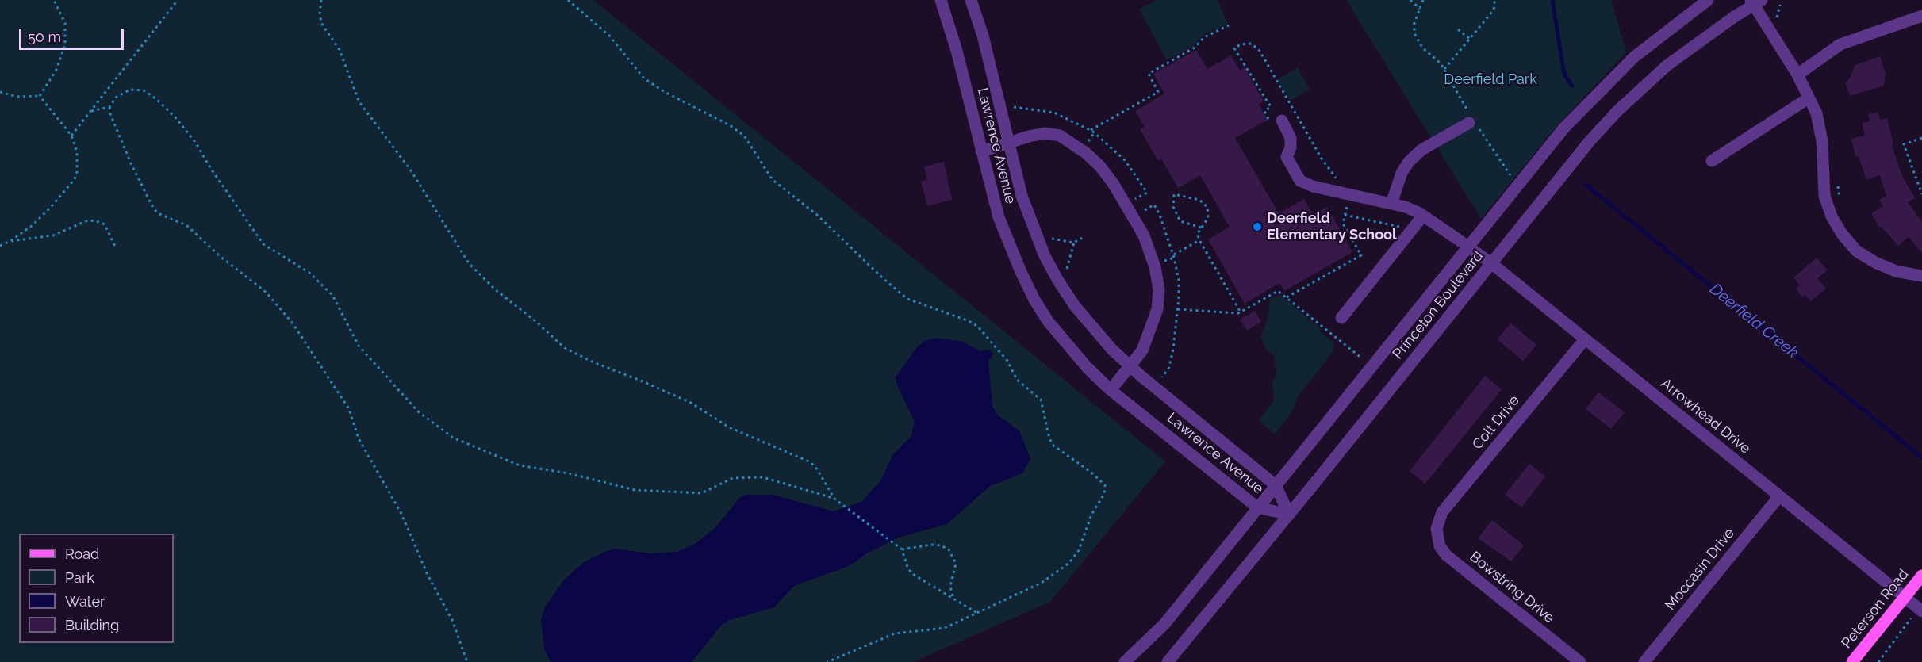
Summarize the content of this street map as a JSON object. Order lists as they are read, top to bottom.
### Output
{
  "streets": {
    "main road": ["Peterson Road"],
    "street": [
      "Lawrence Avenue",
      "Princeton Boulevard",
      "Arrowhead Drive",
      "Colt Drive",
      "Moccasin Drive",
      "Bowstring Drive"
    ]
  },
  "crossings": [
    ["Lawrence Avenue", "Princeton Boulevard"],
    ["Princeton Boulevard", "Arrowhead Drive"],
    ["Arrowhead Drive", "Colt Drive"],
    ["Arrowhead Drive", "Moccasin Drive"],
    ["Arrowhead Drive", "Peterson Road"],
    ["Colt Drive", "Bowstring Drive"]
  ],
  "water": ["Deerfield Creek"],
  "parks": ["Deerfield Park"],
  "places": ["Deerfield Elementary School"],
  "legend": [
    "Road",
    "Park",
    "Water",
    "Building"
  ],
  "scale_bar": "50 m"
}
